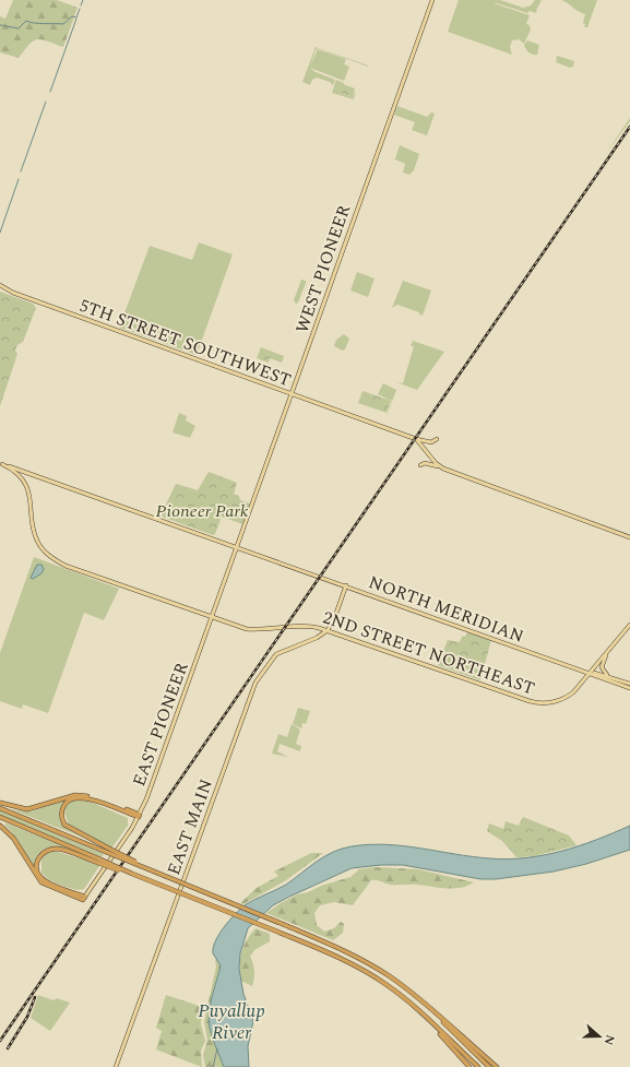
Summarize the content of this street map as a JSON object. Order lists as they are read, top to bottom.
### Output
{
  "streets": {
    "main road": [
      "WEST PIONEER",
      "5TH STREET SOUTHWEST",
      "NORTH MERIDIAN",
      "2ND STREET NORTHEAST",
      "EAST PIONEER",
      "EAST MAIN"
    ]
  },
  "crossings": [
    ["WEST PIONEER", "5TH STREET SOUTHWEST"],
    ["WEST PIONEER", "NORTH MERIDIAN"],
    ["WEST PIONEER", "EAST PIONEER"],
    ["NORTH MERIDIAN", "2ND STREET NORTHEAST"],
    ["NORTH MERIDIAN", "EAST PIONEER"],
    ["2ND STREET NORTHEAST", "EAST PIONEER"],
    ["2ND STREET NORTHEAST", "EAST MAIN"]
  ],
  "water": ["Puyallup River"],
  "parks": ["Pioneer Park"],
  "north": "right"
}
